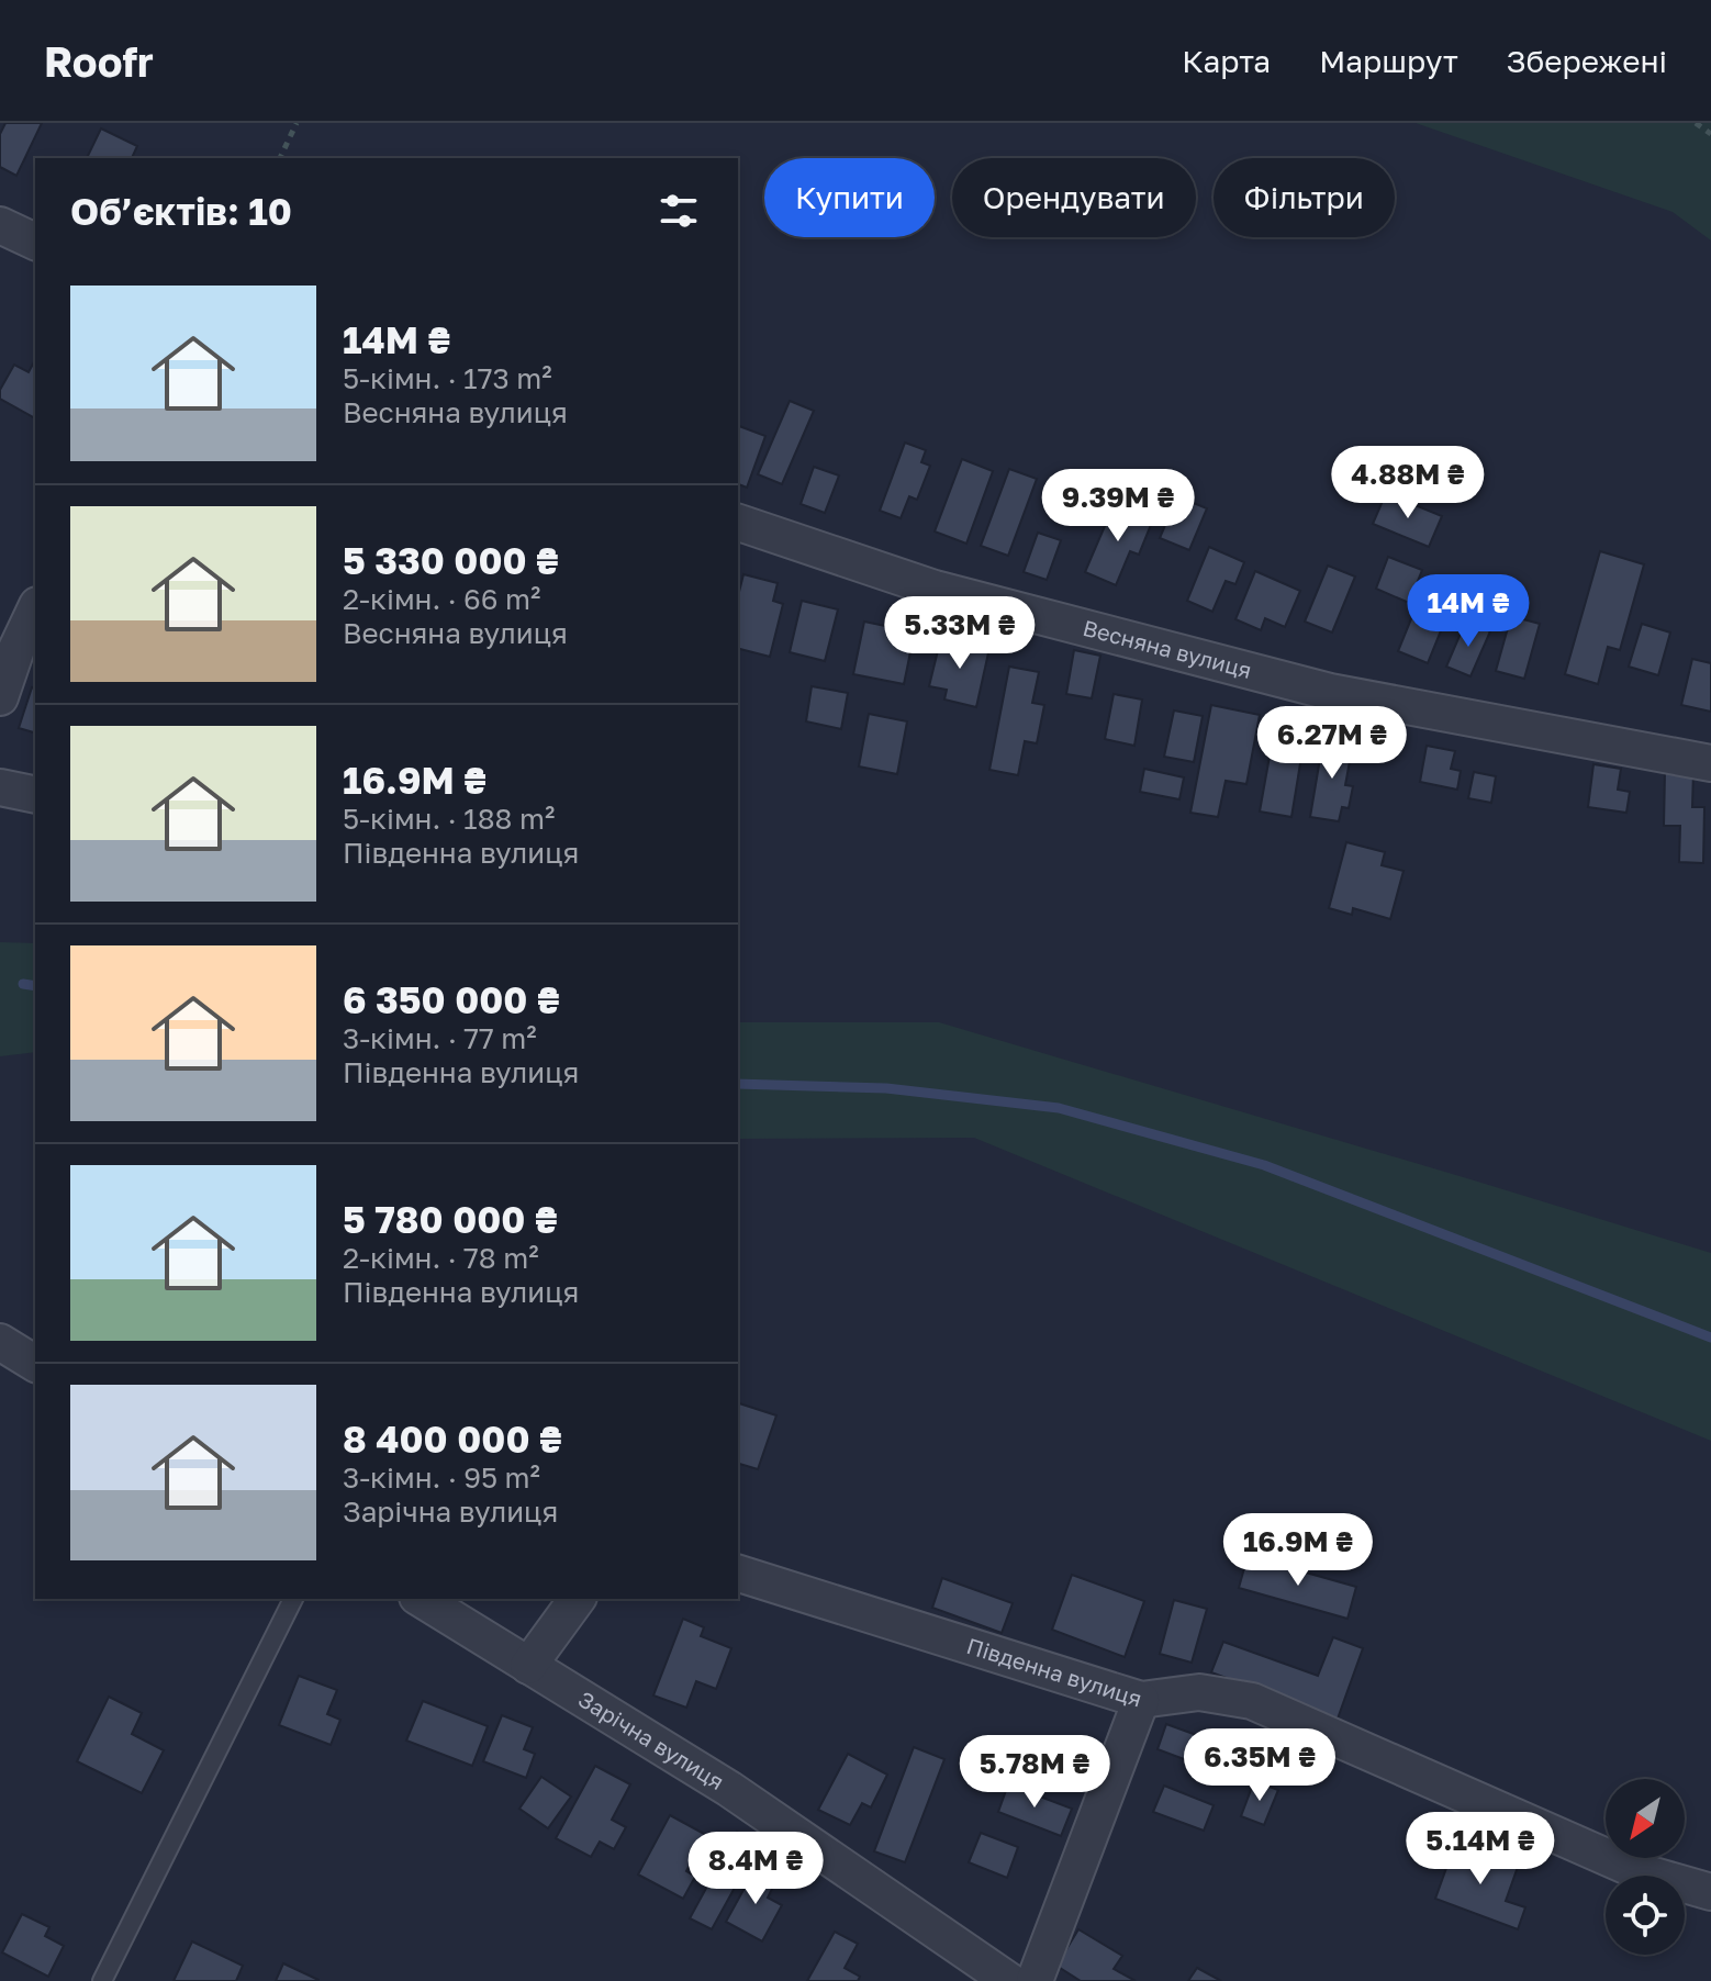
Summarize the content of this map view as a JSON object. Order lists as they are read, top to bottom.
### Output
{
  "streets": {
    "street": ["Весняна вулиця", "Південна вулиця", "Зарічна вулиця"]
  },
  "north": "bottom left",
  "page": {
    "header": "Roofr",
    "nav": ["Карта", "Маршрут", "Збережені"],
    "chip": ["Купити", "Орендувати", "Фільтри"],
    "heading": "Об’єктів: 10",
    "list": [
      {
        "name": "14M ₴",
        "note": "5-кімн. · 173 m² · Весняна вулиця"
      },
      {
        "name": "5 330 000 ₴",
        "note": "2-кімн. · 66 m² · Весняна вулиця"
      },
      {
        "name": "16.9M ₴",
        "note": "5-кімн. · 188 m² · Південна вулиця"
      },
      {
        "name": "6 350 000 ₴",
        "note": "3-кімн. · 77 m² · Південна вулиця"
      },
      {
        "name": "5 780 000 ₴",
        "note": "2-кімн. · 78 m² · Південна вулиця"
      },
      {
        "name": "8 400 000 ₴",
        "note": "3-кімн. · 95 m² · Зарічна вулиця"
      }
    ],
    "price": [
      "4.88M ₴",
      "9.39M ₴",
      "14M ₴",
      "5.33M ₴",
      "6.27M ₴",
      "16.9M ₴",
      "6.35M ₴",
      "5.78M ₴",
      "5.14M ₴",
      "8.4M ₴"
    ]
  }
}
